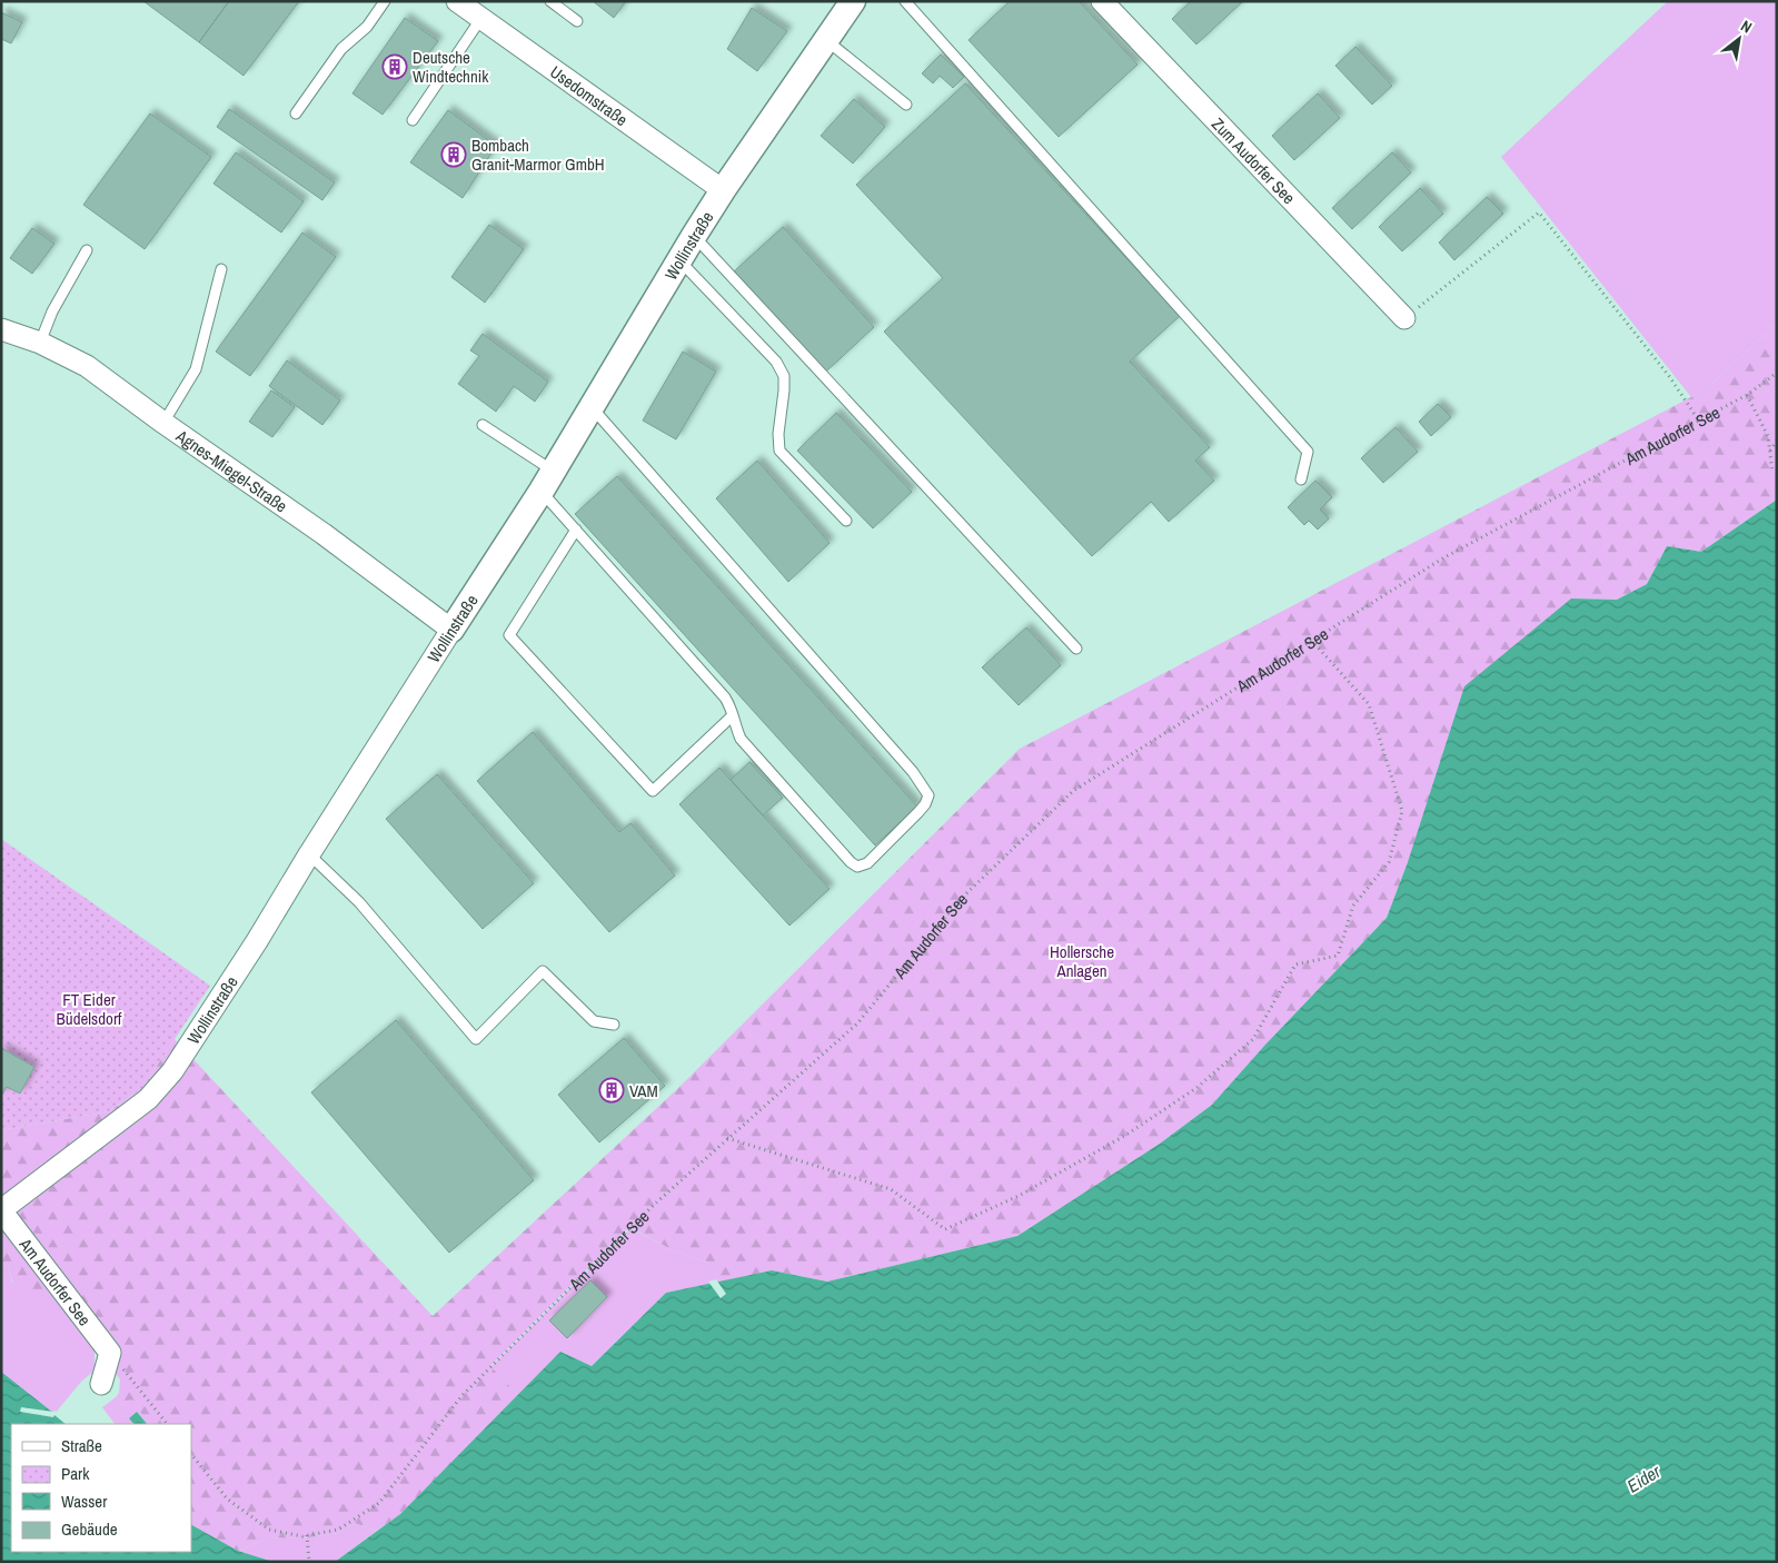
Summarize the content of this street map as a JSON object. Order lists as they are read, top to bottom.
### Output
{
  "streets": {
    "street": [
      "Usedomstraße",
      "Zum Audorfer See",
      "Wollinstraße",
      "Am Audorfer See",
      "Agnes-Miegel-Straße"
    ]
  },
  "crossings": [
    ["Usedomstraße", "Wollinstraße"],
    ["Wollinstraße", "Am Audorfer See"],
    ["Wollinstraße", "Agnes-Miegel-Straße"]
  ],
  "water": ["Eider"],
  "parks": ["Hollersche Anlagen", "FT Eider Büdelsdorf"],
  "places": {
    "building": ["Deutsche Windtechnik", "Bombach Granit-Marmor GmbH", "VAM"]
  },
  "legend": [
    "Straße",
    "Park",
    "Wasser",
    "Gebäude"
  ],
  "north": "top right"
}
